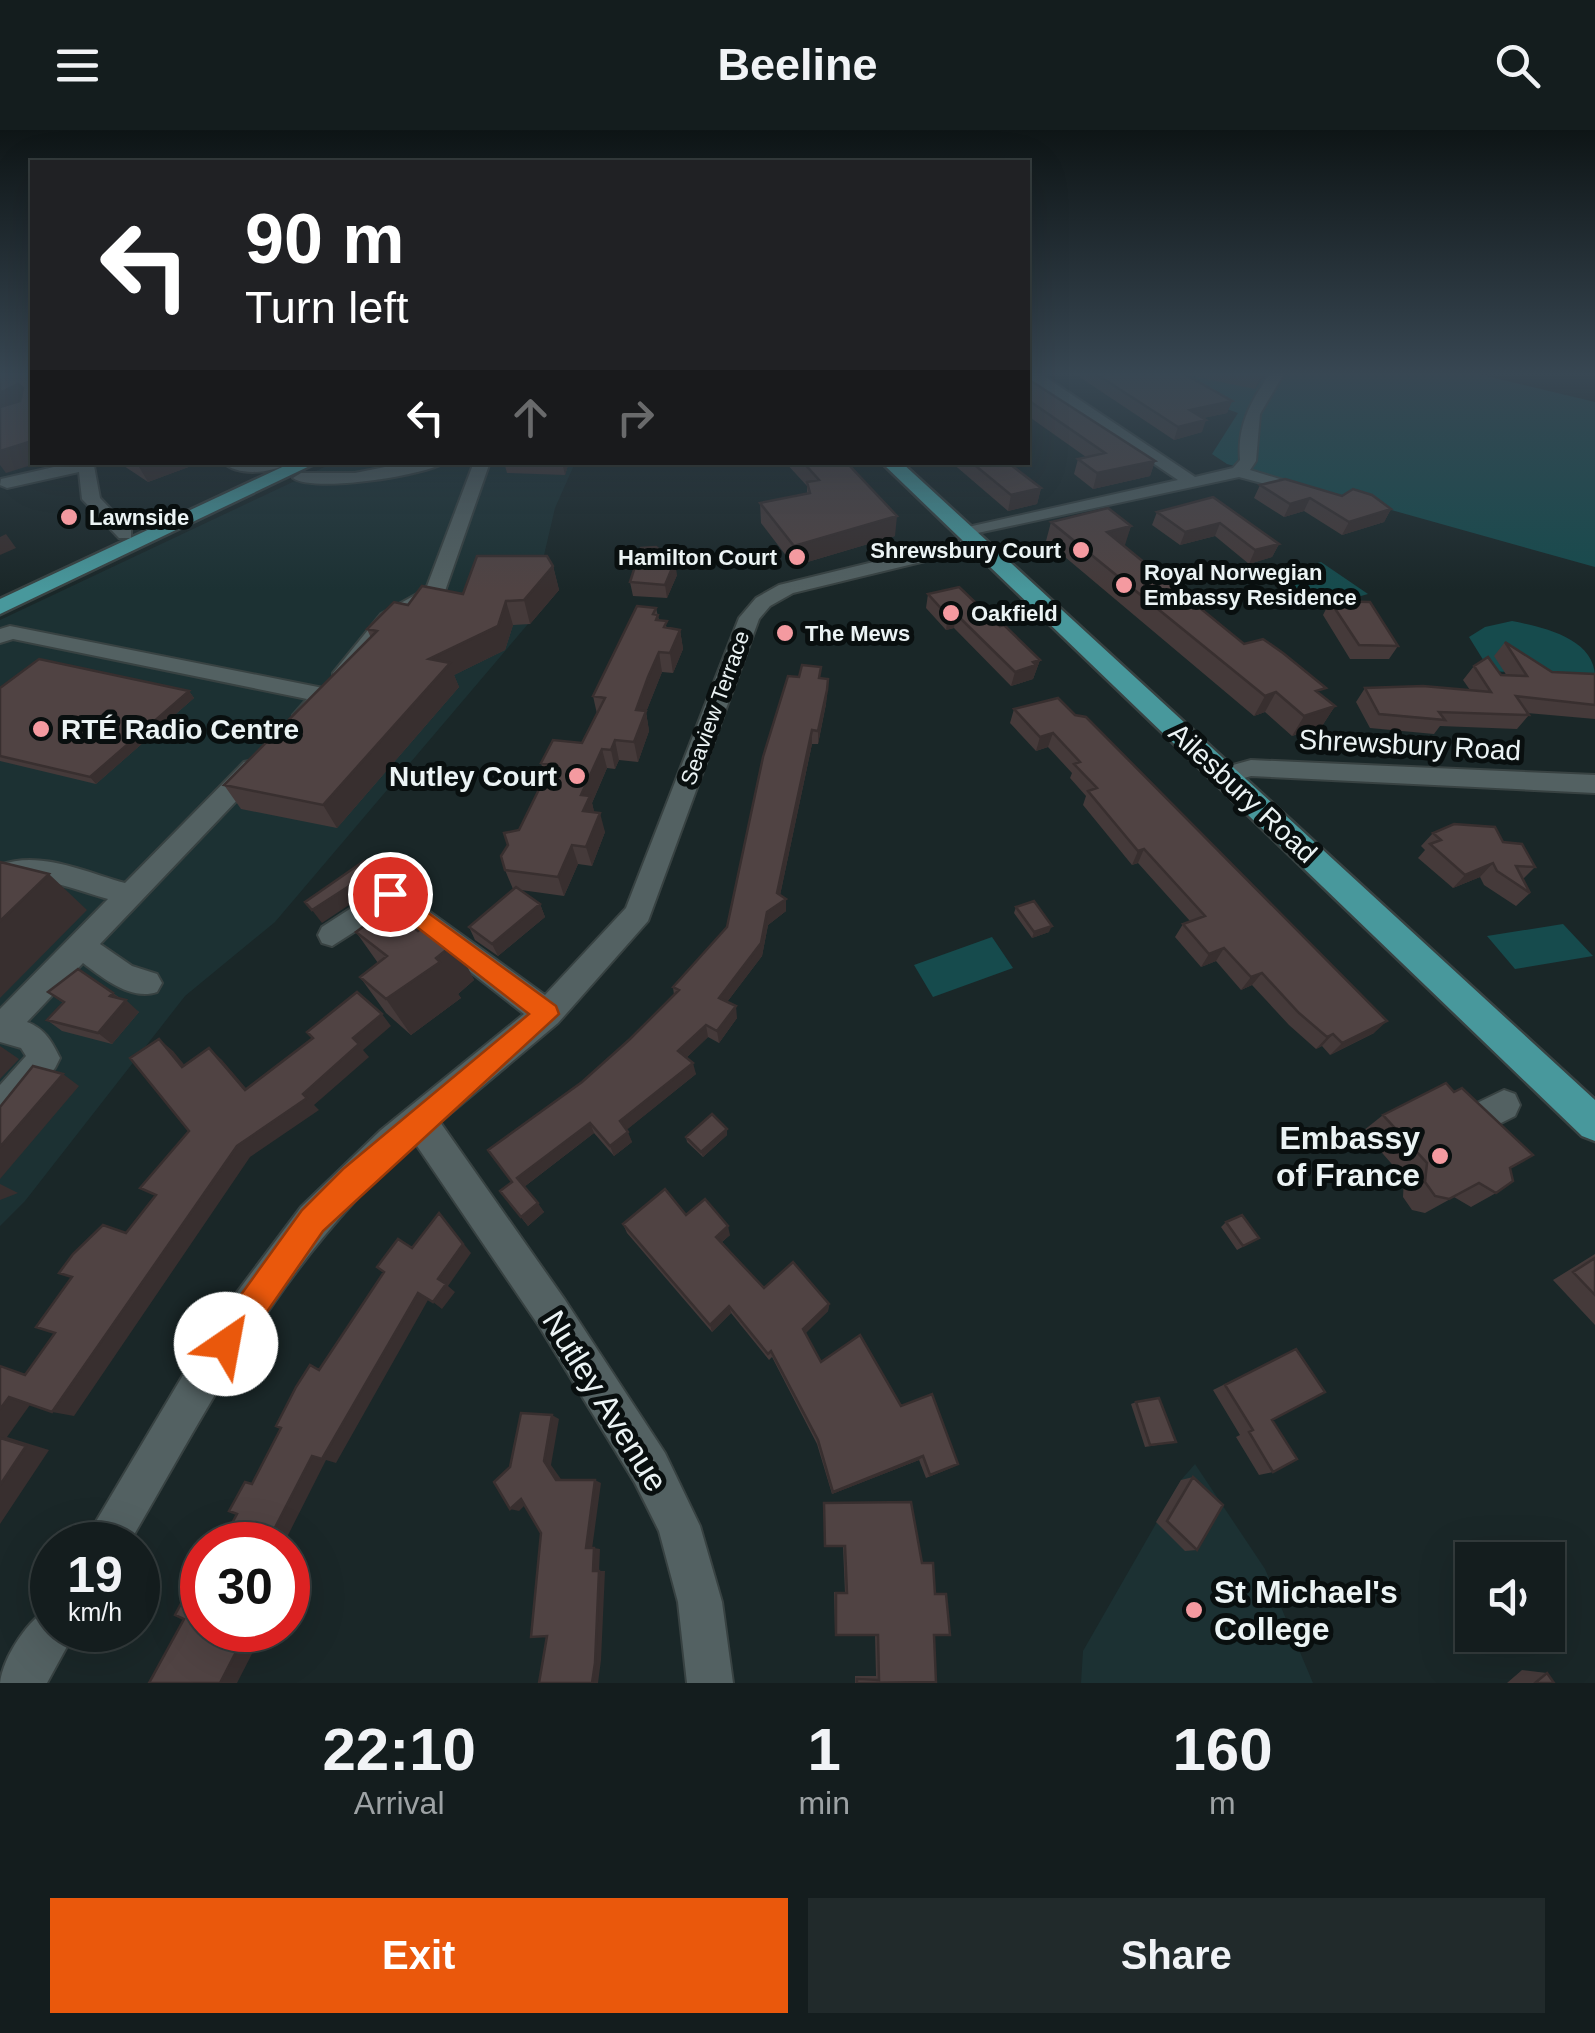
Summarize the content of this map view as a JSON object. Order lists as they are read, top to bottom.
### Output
{
  "streets": {
    "main road": ["Ailesbury Road"],
    "street": ["Seaview Terrace", "Shrewsbury Road", "Nutley Avenue"]
  },
  "crossings": [
    ["Seaview Terrace", "Ailesbury Road"],
    ["Seaview Terrace", "Nutley Avenue"],
    ["Shrewsbury Road", "Ailesbury Road"]
  ],
  "places": [
    "Lawnside",
    "Shrewsbury Court",
    "Hamilton Court",
    "Royal Norwegian Embassy Residence",
    "Oakfield",
    "The Mews",
    "RTÉ Radio Centre",
    "Nutley Court",
    "Embassy of France",
    "St Michael's College"
  ],
  "page": {
    "header": "Beeline",
    "turn": ["90 m", "Turn left"],
    "speed": "19 km/h",
    "limit": "30",
    "eta": [
      "22:10",
      "Arrival",
      "1",
      "min",
      "160",
      "m"
    ],
    "buttons": ["Exit", "Share"]
  }
}
